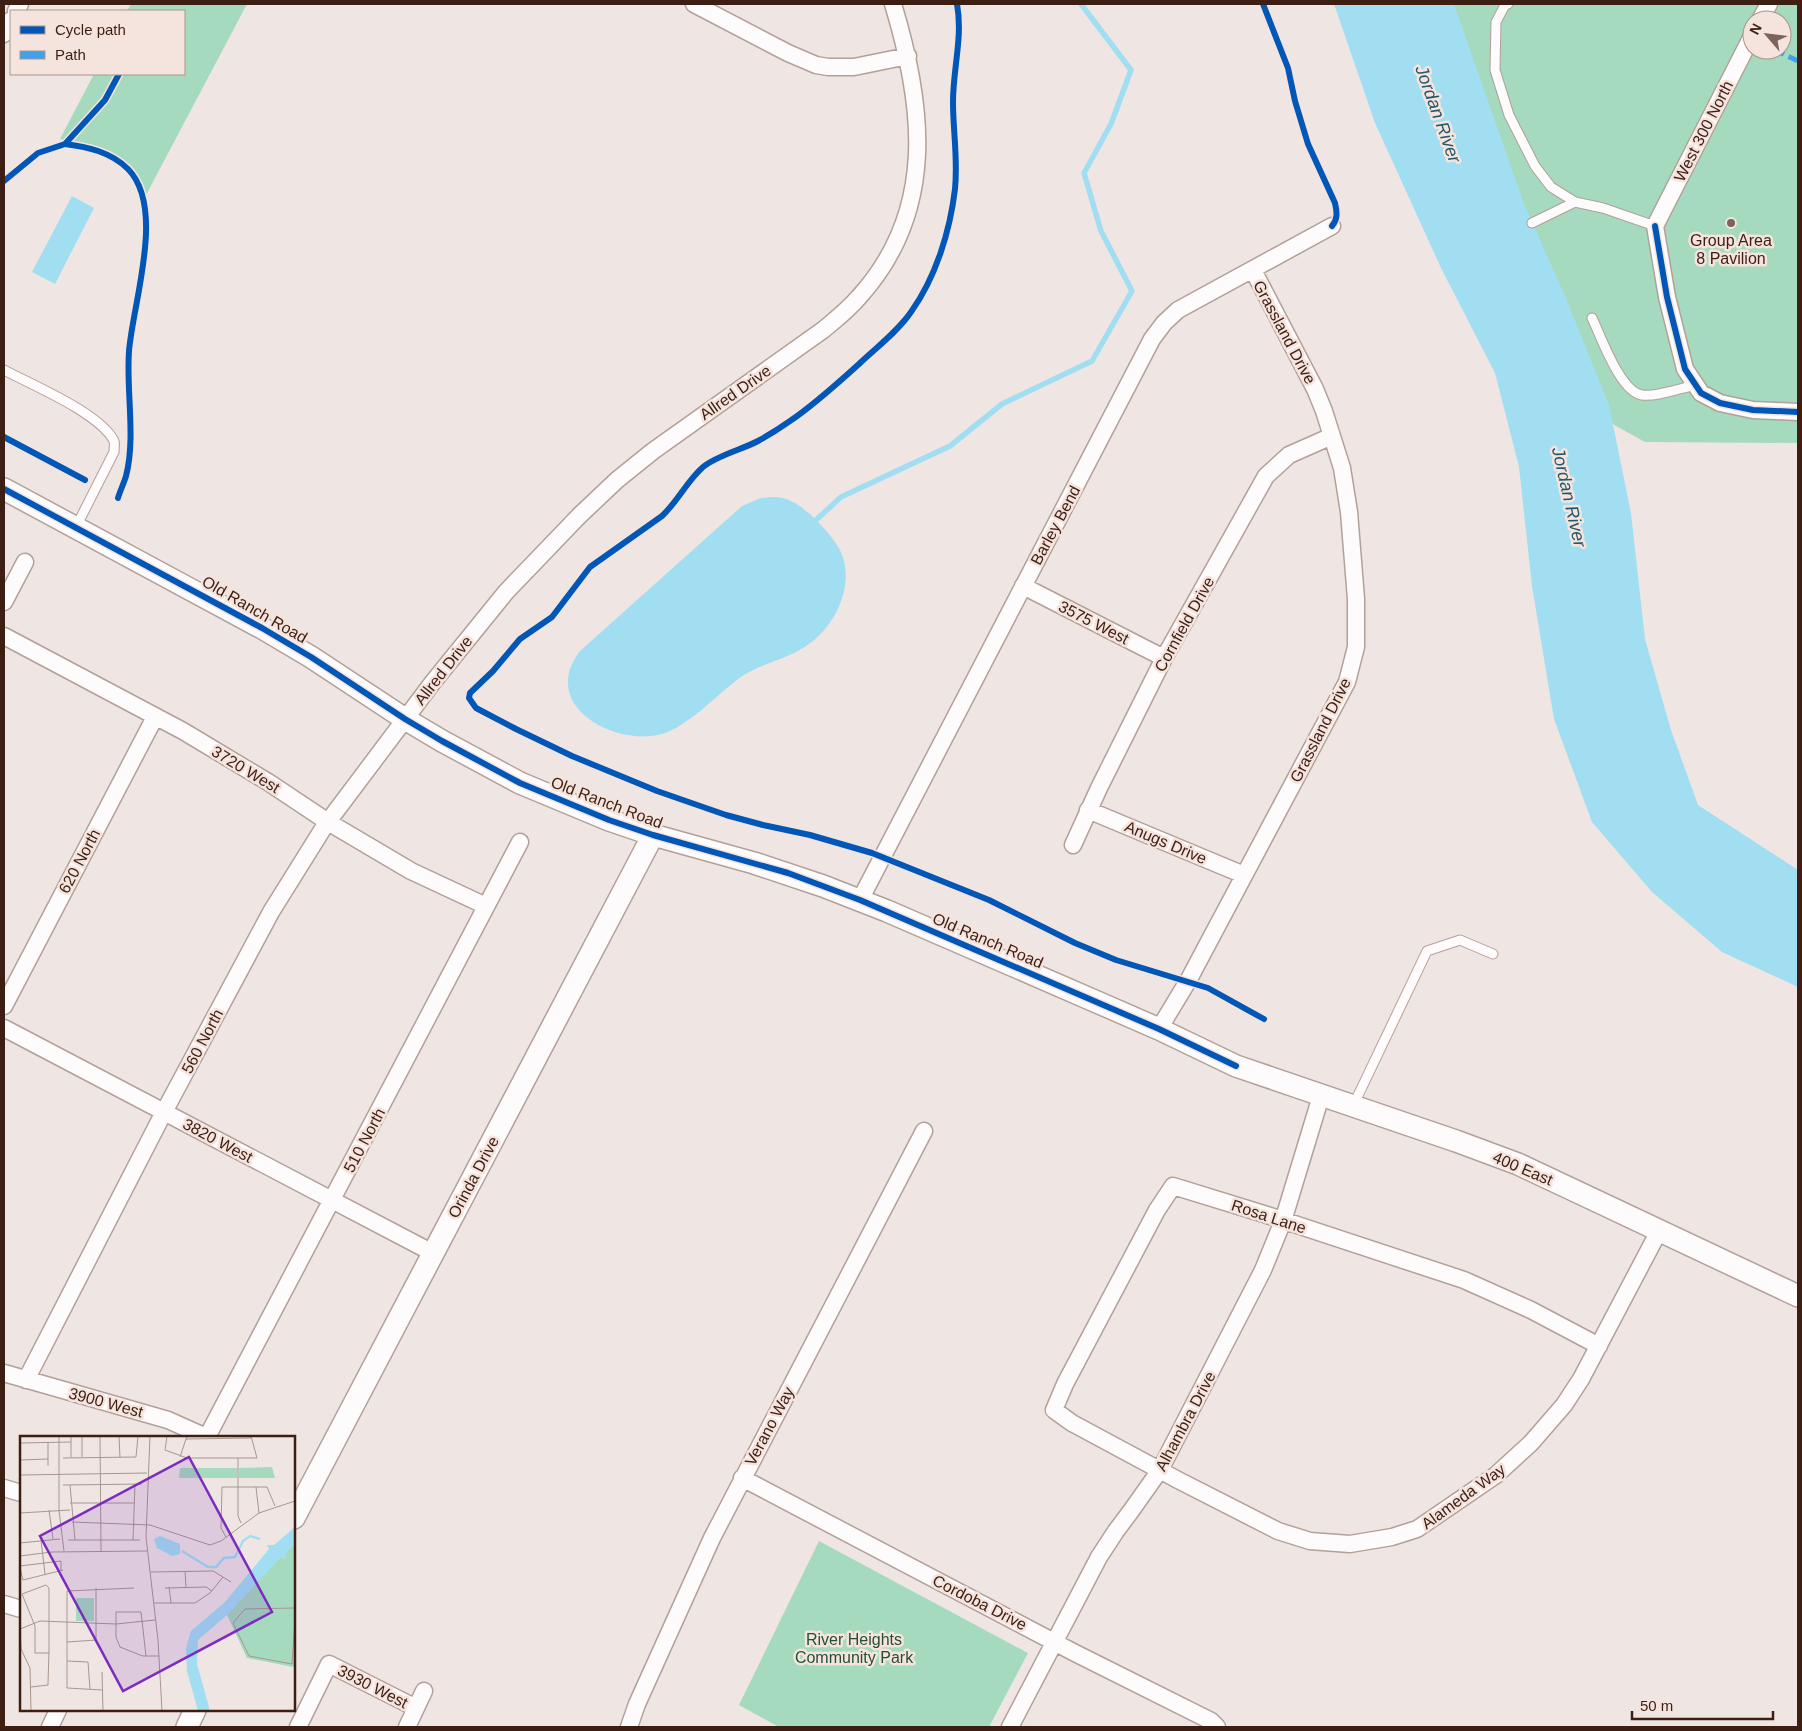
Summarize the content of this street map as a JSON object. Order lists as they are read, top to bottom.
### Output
{
  "streets": {
    "street": [
      "West 300 North",
      "Grassland Drive",
      "Allred Drive",
      "Barley Bend",
      "Old Ranch Road",
      "3575 West",
      "Cornfield Drive",
      "3720 West",
      "Anugs Drive",
      "620 North",
      "560 North",
      "3820 West",
      "510 North",
      "400 East",
      "Orinda Drive",
      "Rosa Lane",
      "3900 West",
      "Alhambra Drive",
      "Verano Way",
      "Alameda Way",
      "Cordoba Drive",
      "3930 West"
    ]
  },
  "crossings": [
    ["Grassland Drive", "Barley Bend"],
    ["Grassland Drive", "Old Ranch Road"],
    ["Grassland Drive", "Cornfield Drive"],
    ["Grassland Drive", "Anugs Drive"],
    ["Allred Drive", "Old Ranch Road"],
    ["Allred Drive", "560 North"],
    ["Barley Bend", "Old Ranch Road"],
    ["Barley Bend", "3575 West"],
    ["Old Ranch Road", "560 North"],
    ["Old Ranch Road", "400 East"],
    ["Old Ranch Road", "Orinda Drive"],
    ["3575 West", "Cornfield Drive"],
    ["Cornfield Drive", "Anugs Drive"],
    ["3720 West", "620 North"],
    ["3720 West", "560 North"],
    ["3720 West", "510 North"],
    ["560 North", "3820 West"],
    ["560 North", "3900 West"],
    ["3820 West", "510 North"],
    ["3820 West", "Orinda Drive"],
    ["400 East", "Alhambra Drive"],
    ["400 East", "Alameda Way"],
    ["Rosa Lane", "Alhambra Drive"],
    ["Rosa Lane", "Alameda Way"],
    ["Alhambra Drive", "Alameda Way"],
    ["Alhambra Drive", "Cordoba Drive"],
    ["Verano Way", "Cordoba Drive"]
  ],
  "water": ["Jordan River"],
  "parks": ["River Heights Community Park"],
  "places": ["Group Area 8 Pavilion"],
  "legend": ["Cycle path", "Path"],
  "scale_bar": "50 m",
  "north": "top left"
}
